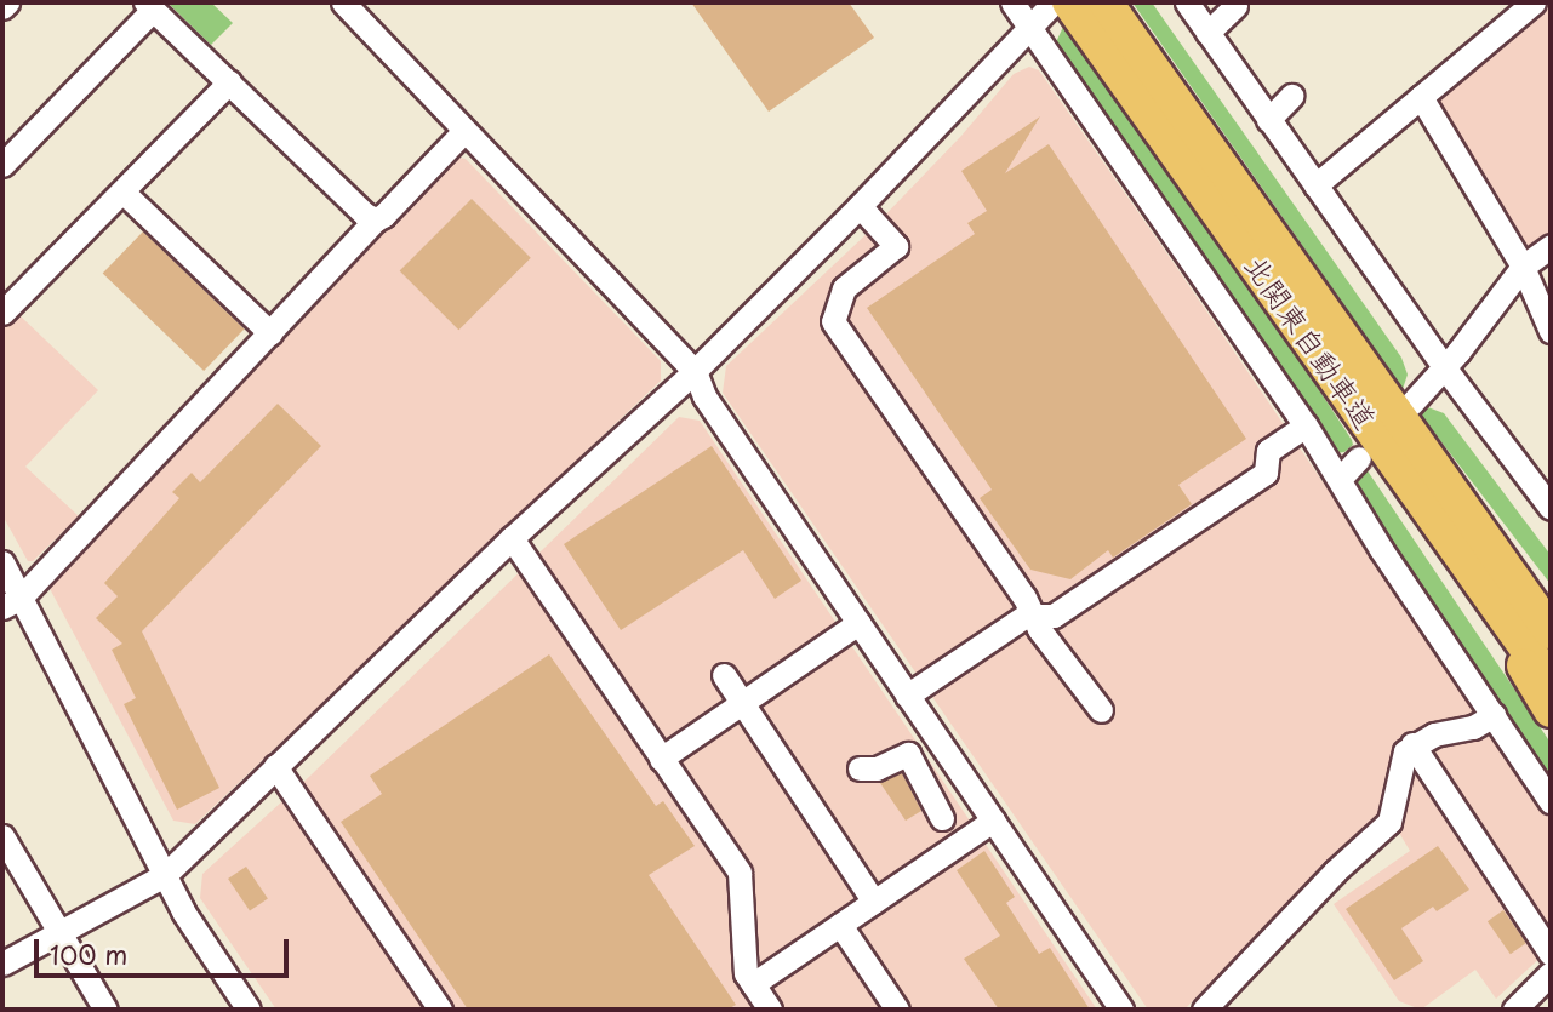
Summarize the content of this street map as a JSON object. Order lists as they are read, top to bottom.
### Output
{
  "streets": {
    "highway": ["北関東自動車道"]
  },
  "scale_bar": "100 m"
}
